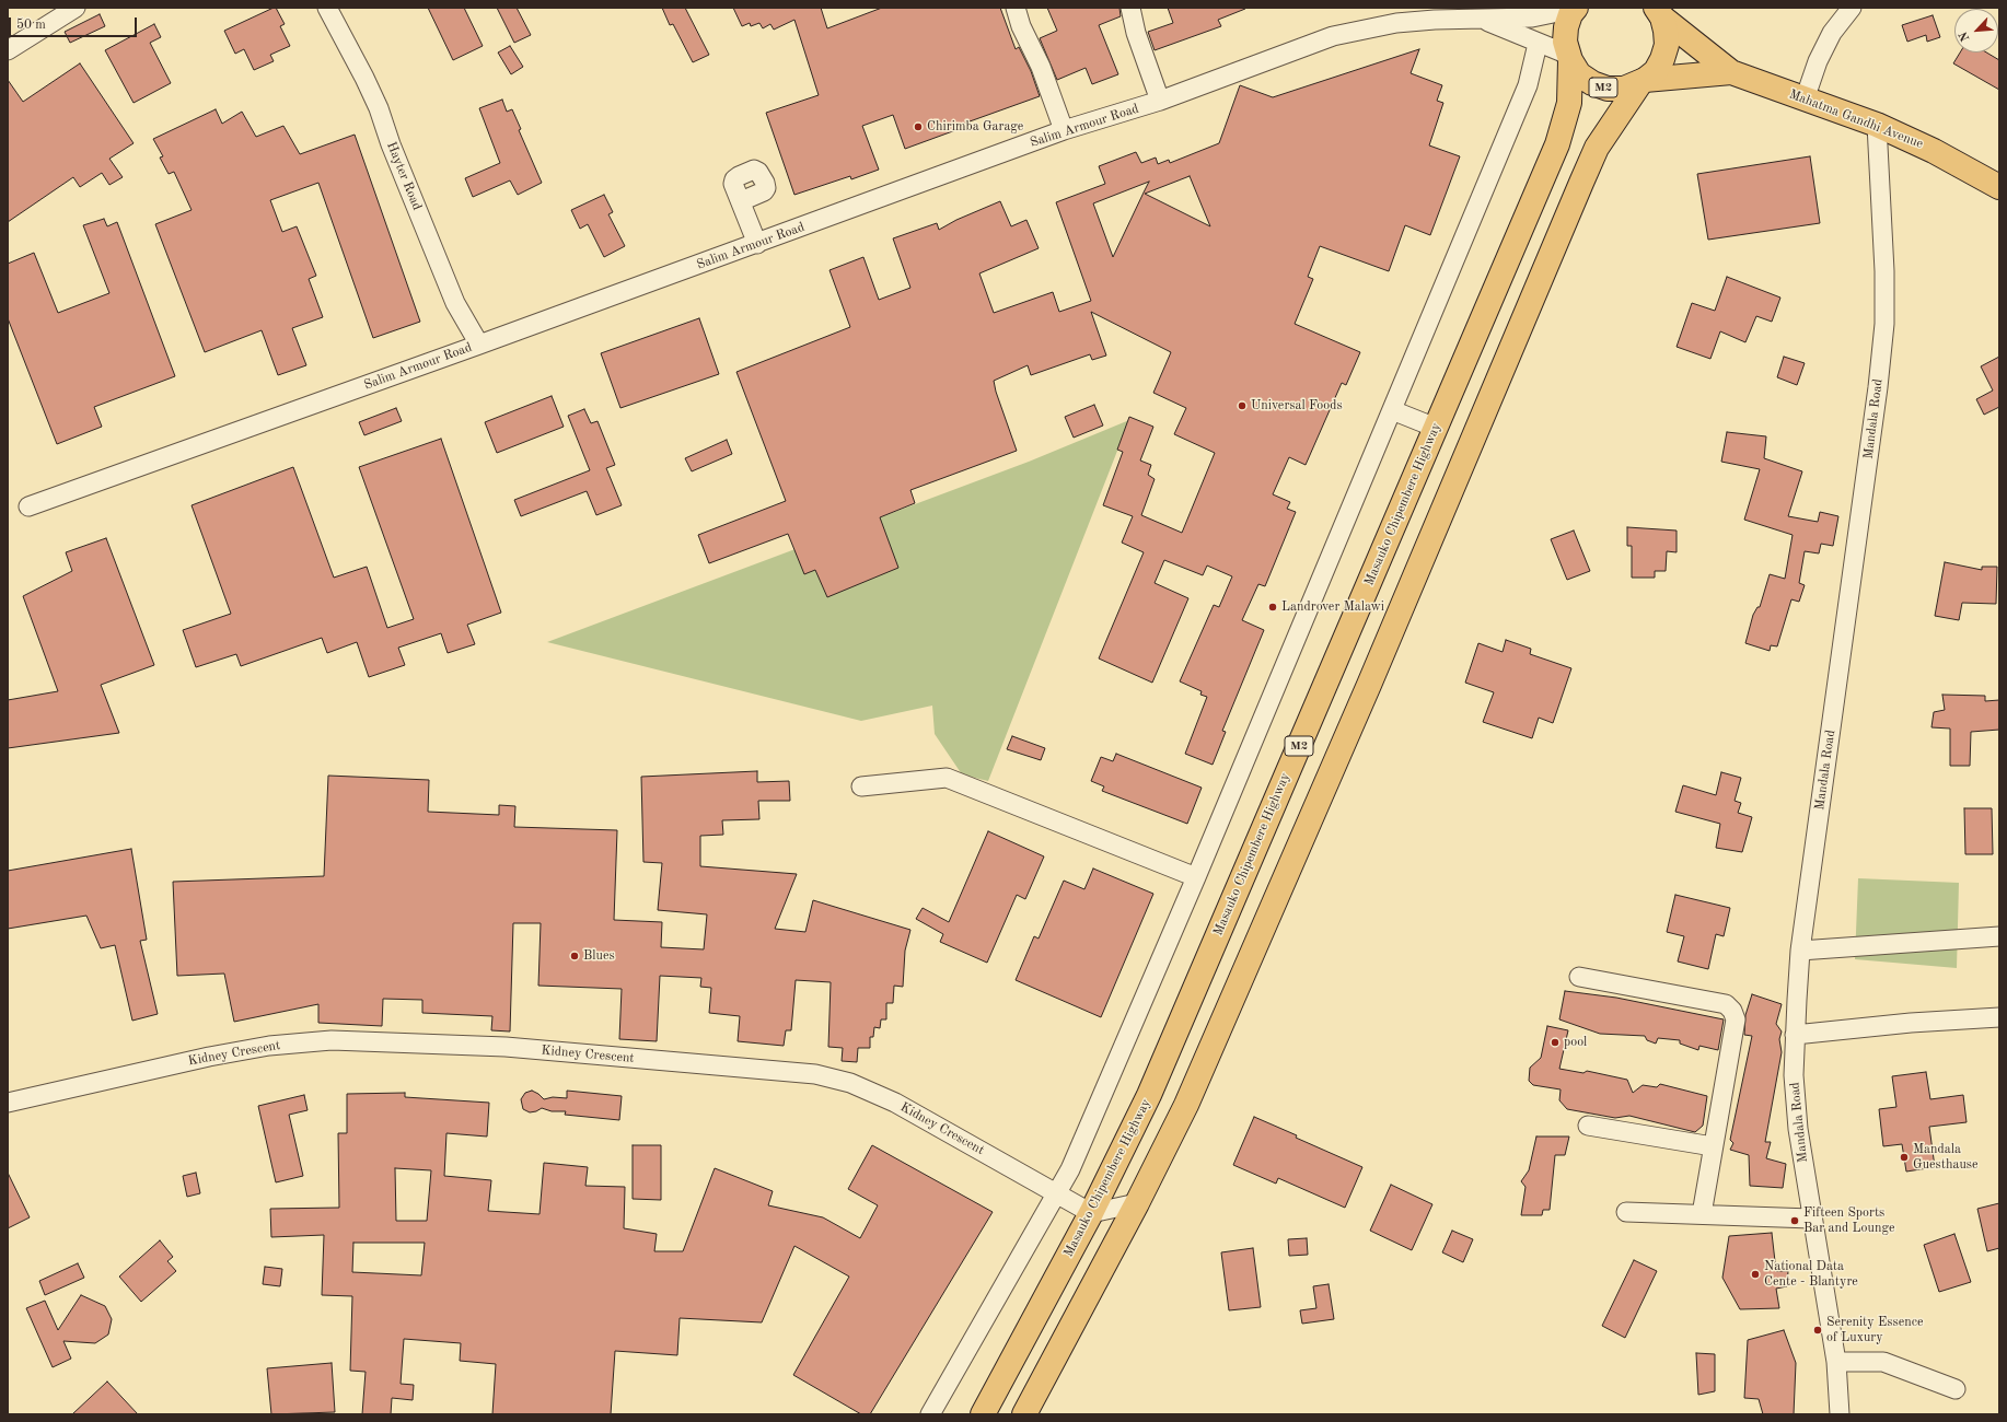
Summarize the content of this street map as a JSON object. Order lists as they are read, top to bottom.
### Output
{
  "streets": {
    "main road": ["M2", "Mahatma Gandhi Avenue", "Masauko Chipembere Highway"],
    "street": [
      "Salim Armour Road",
      "Hayter Road",
      "Mandala Road",
      "Kidney Crescent"
    ]
  },
  "crossings": [
    ["M2", "Mahatma Gandhi Avenue"],
    ["M2", "Salim Armour Road"],
    ["M2", "Masauko Chipembere Highway"],
    ["Mahatma Gandhi Avenue", "Mandala Road"],
    ["Salim Armour Road", "Hayter Road"],
    ["Salim Armour Road", "Masauko Chipembere Highway"],
    ["Masauko Chipembere Highway", "Kidney Crescent"]
  ],
  "places": [
    "Chirimba Garage",
    "Universal Foods",
    "Landrover Malawi",
    "Blues",
    "pool",
    "Mandala Guesthause",
    "Fifteen Sports Bar and Lounge",
    "National Data Cente - Blantyre",
    "Serenity Essence of Luxury"
  ],
  "scale_bar": "50 m",
  "north": "bottom left"
}
